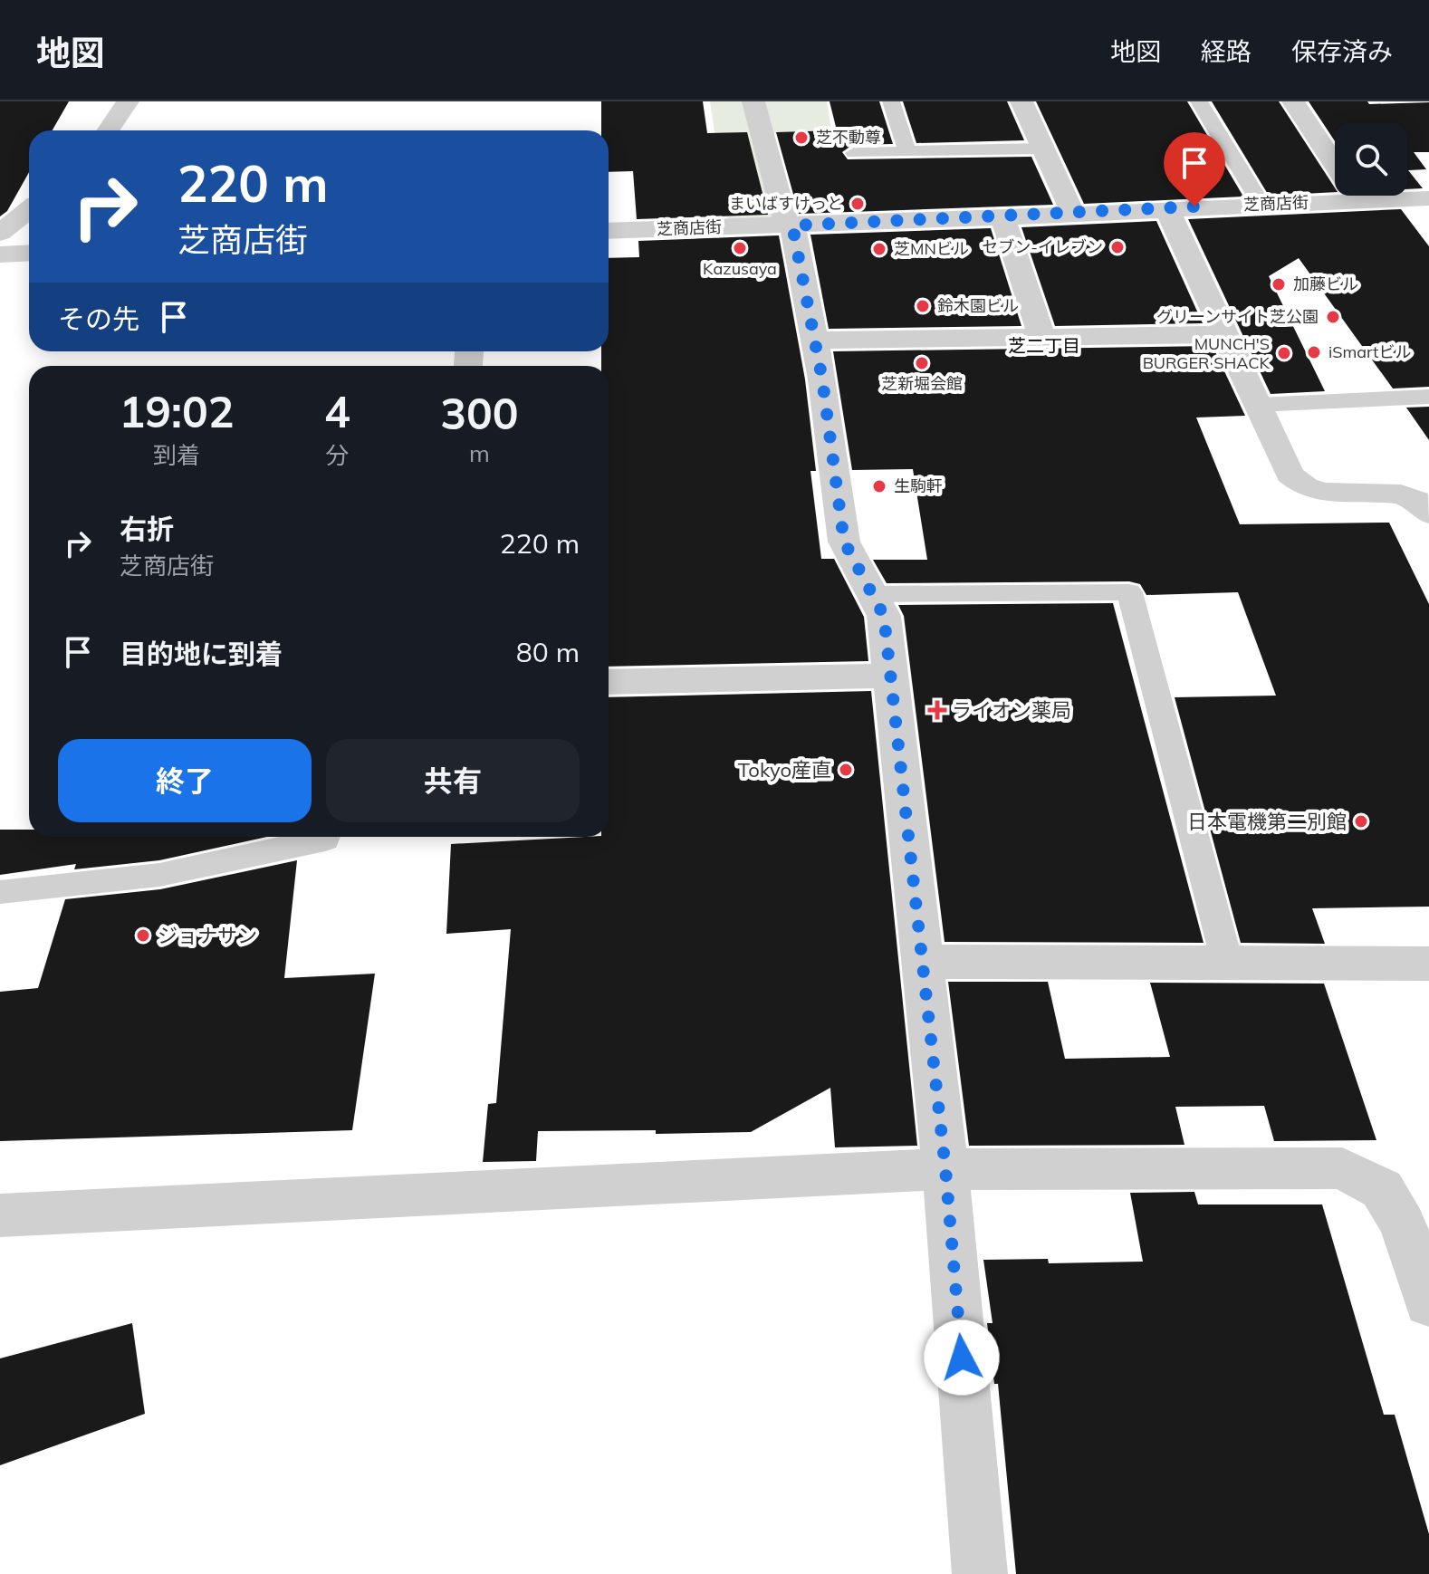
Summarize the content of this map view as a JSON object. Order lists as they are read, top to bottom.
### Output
{
  "streets": {
    "street": ["芝商店街"]
  },
  "districts": ["芝二丁目"],
  "places": {
    "other": [
      "芝不動尊",
      "まいばすけっと",
      "セブン-イレブン",
      "Kazusaya",
      "芝MNビル",
      "加藤ビル",
      "鈴木園ビル",
      "グリーンサイト芝公園",
      "iSmartビル",
      "MUNCH'S BURGER SHACK",
      "芝新堀会館",
      "生駒軒",
      "Tokyo産直",
      "日本電機第二別館",
      "ジョナサン"
    ],
    "health": ["ライオン薬局"]
  },
  "page": {
    "header": "地図",
    "nav": ["地図", "経路", "保存済み"],
    "turn": ["220 m", "芝商店街"],
    "then": "その先",
    "eta": [
      "19:02",
      "到着",
      "4",
      "分",
      "300",
      "m"
    ],
    "list": [
      {
        "name": "右折",
        "note": "芝商店街",
        "value": "220 m"
      },
      {
        "name": "目的地に到着",
        "value": "80 m"
      }
    ],
    "buttons": ["終了", "共有"]
  }
}
